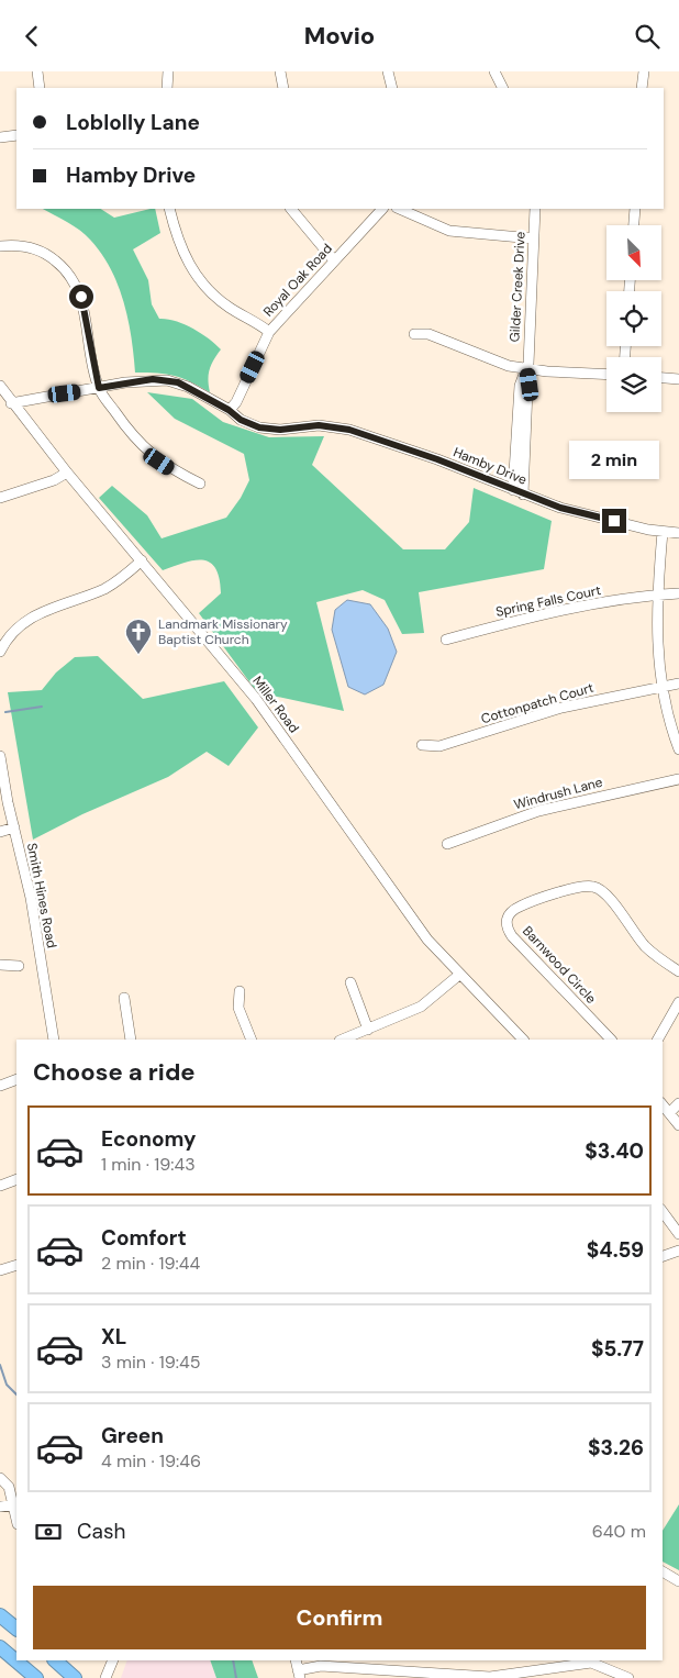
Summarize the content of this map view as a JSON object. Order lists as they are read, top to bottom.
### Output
{
  "streets": {
    "street": [
      "Royal Oak Road",
      "Gilder Creek Drive",
      "Hamby Drive",
      "Spring Falls Court",
      "Cottonpatch Court",
      "Miller Road",
      "Windrush Lane",
      "Smith Hines Road",
      "Barnwood Circle"
    ]
  },
  "crossings": [
    ["Royal Oak Road", "Hamby Drive"],
    ["Gilder Creek Drive", "Hamby Drive"],
    ["Hamby Drive", "Miller Road"]
  ],
  "places": {
    "church": ["Landmark Missionary Baptist Church"]
  },
  "north": "bottom right",
  "page": {
    "header": "Movio",
    "banner": ["Loblolly Lane", "Hamby Drive"],
    "bubble": "2 min",
    "heading": "Choose a ride",
    "list": [
      {
        "name": "Economy",
        "note": "1 min · 19:43",
        "value": "$3.40"
      },
      {
        "name": "Comfort",
        "note": "2 min · 19:44",
        "value": "$4.59"
      },
      {
        "name": "XL",
        "note": "3 min · 19:45",
        "value": "$5.77"
      },
      {
        "name": "Green",
        "note": "4 min · 19:46",
        "value": "$3.26"
      }
    ],
    "pay": ["Cash", "640 m"],
    "buttons": "Confirm"
  }
}
